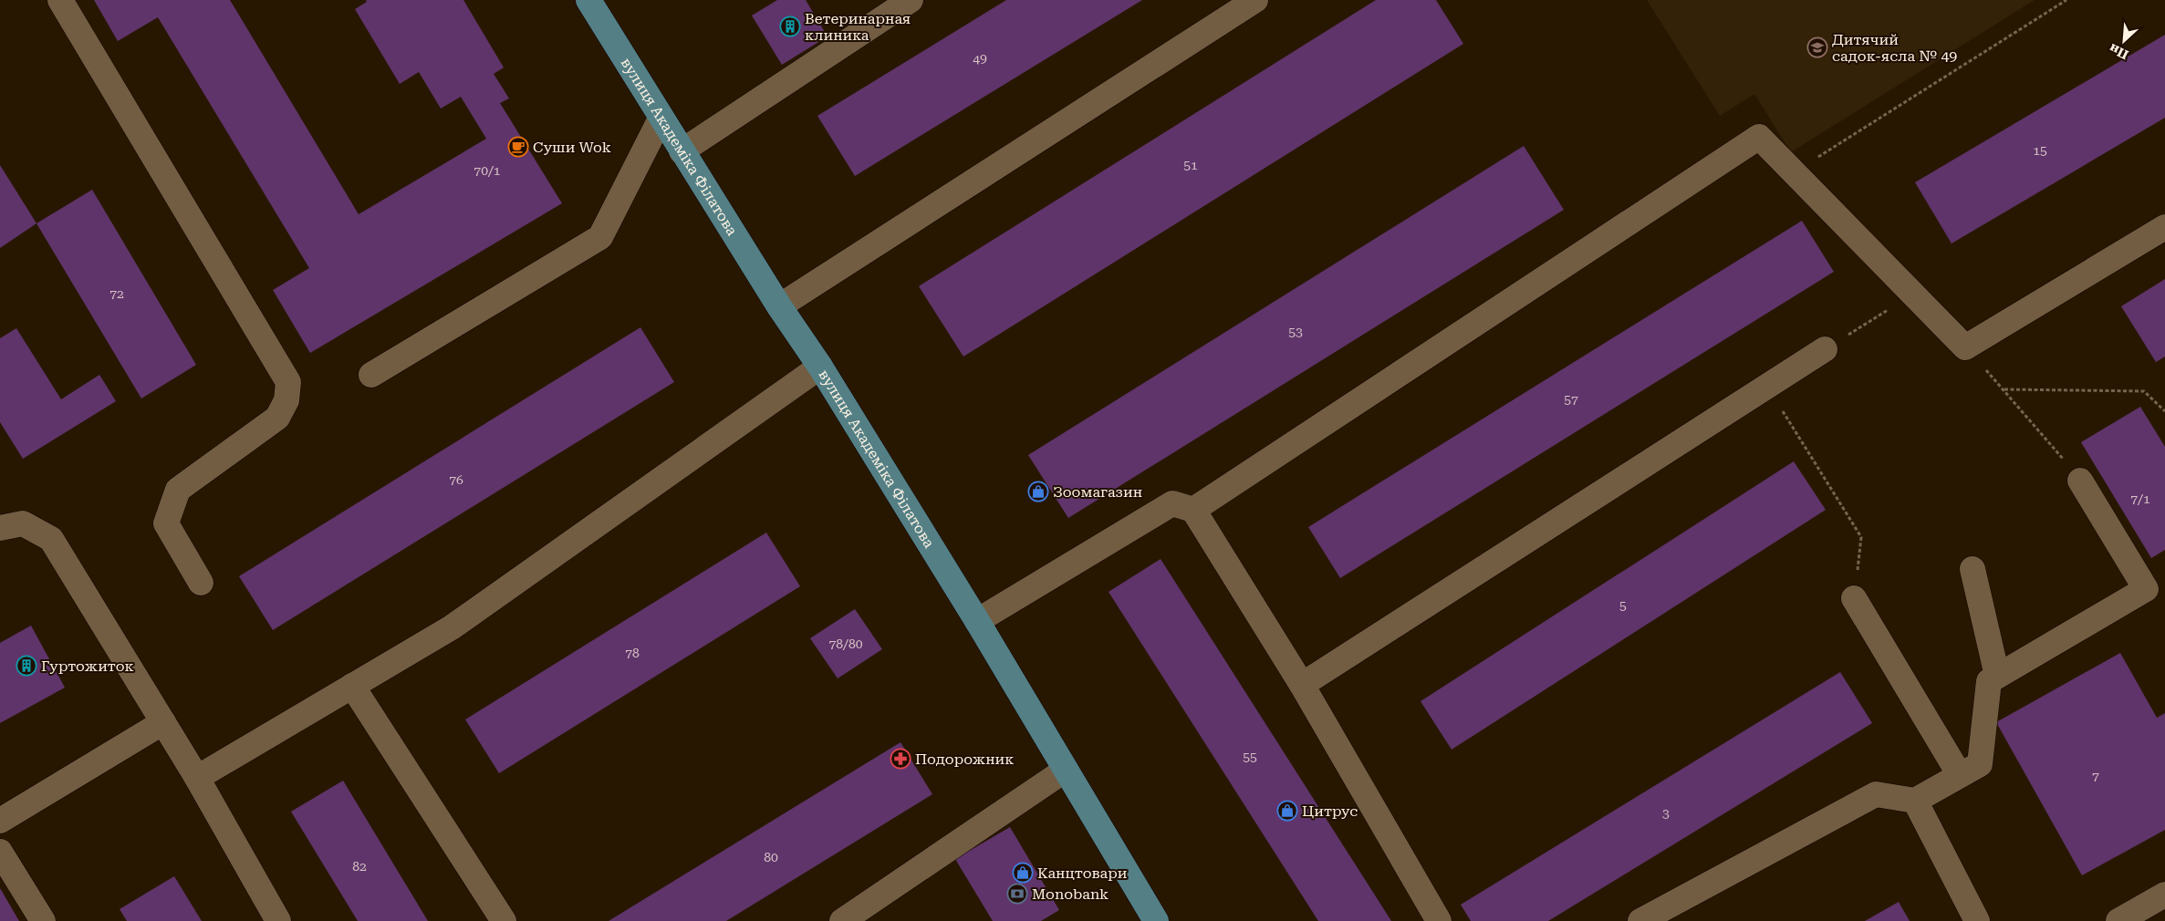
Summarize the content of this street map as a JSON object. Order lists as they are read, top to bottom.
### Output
{
  "streets": {
    "main road": ["вулиця Академіка Філатова"]
  },
  "places": {
    "building": ["Ветеринарная клиника", "Гуртожиток"],
    "school or university": ["Дитячий садок-ясла № 49"],
    "cafe": ["Суши Wok"],
    "shop": ["Зоомагазин", "Цитрус", "Канцтовари"],
    "pharmacy": ["Подорожник"],
    "bank": ["Monobank"]
  },
  "house_numbers": [
    "49",
    "15",
    "51",
    "70/1",
    "72",
    "53",
    "57",
    "76",
    "7/1",
    "5",
    "78/80",
    "78",
    "55",
    "7",
    "3",
    "80",
    "82"
  ],
  "north": "bottom left"
}
